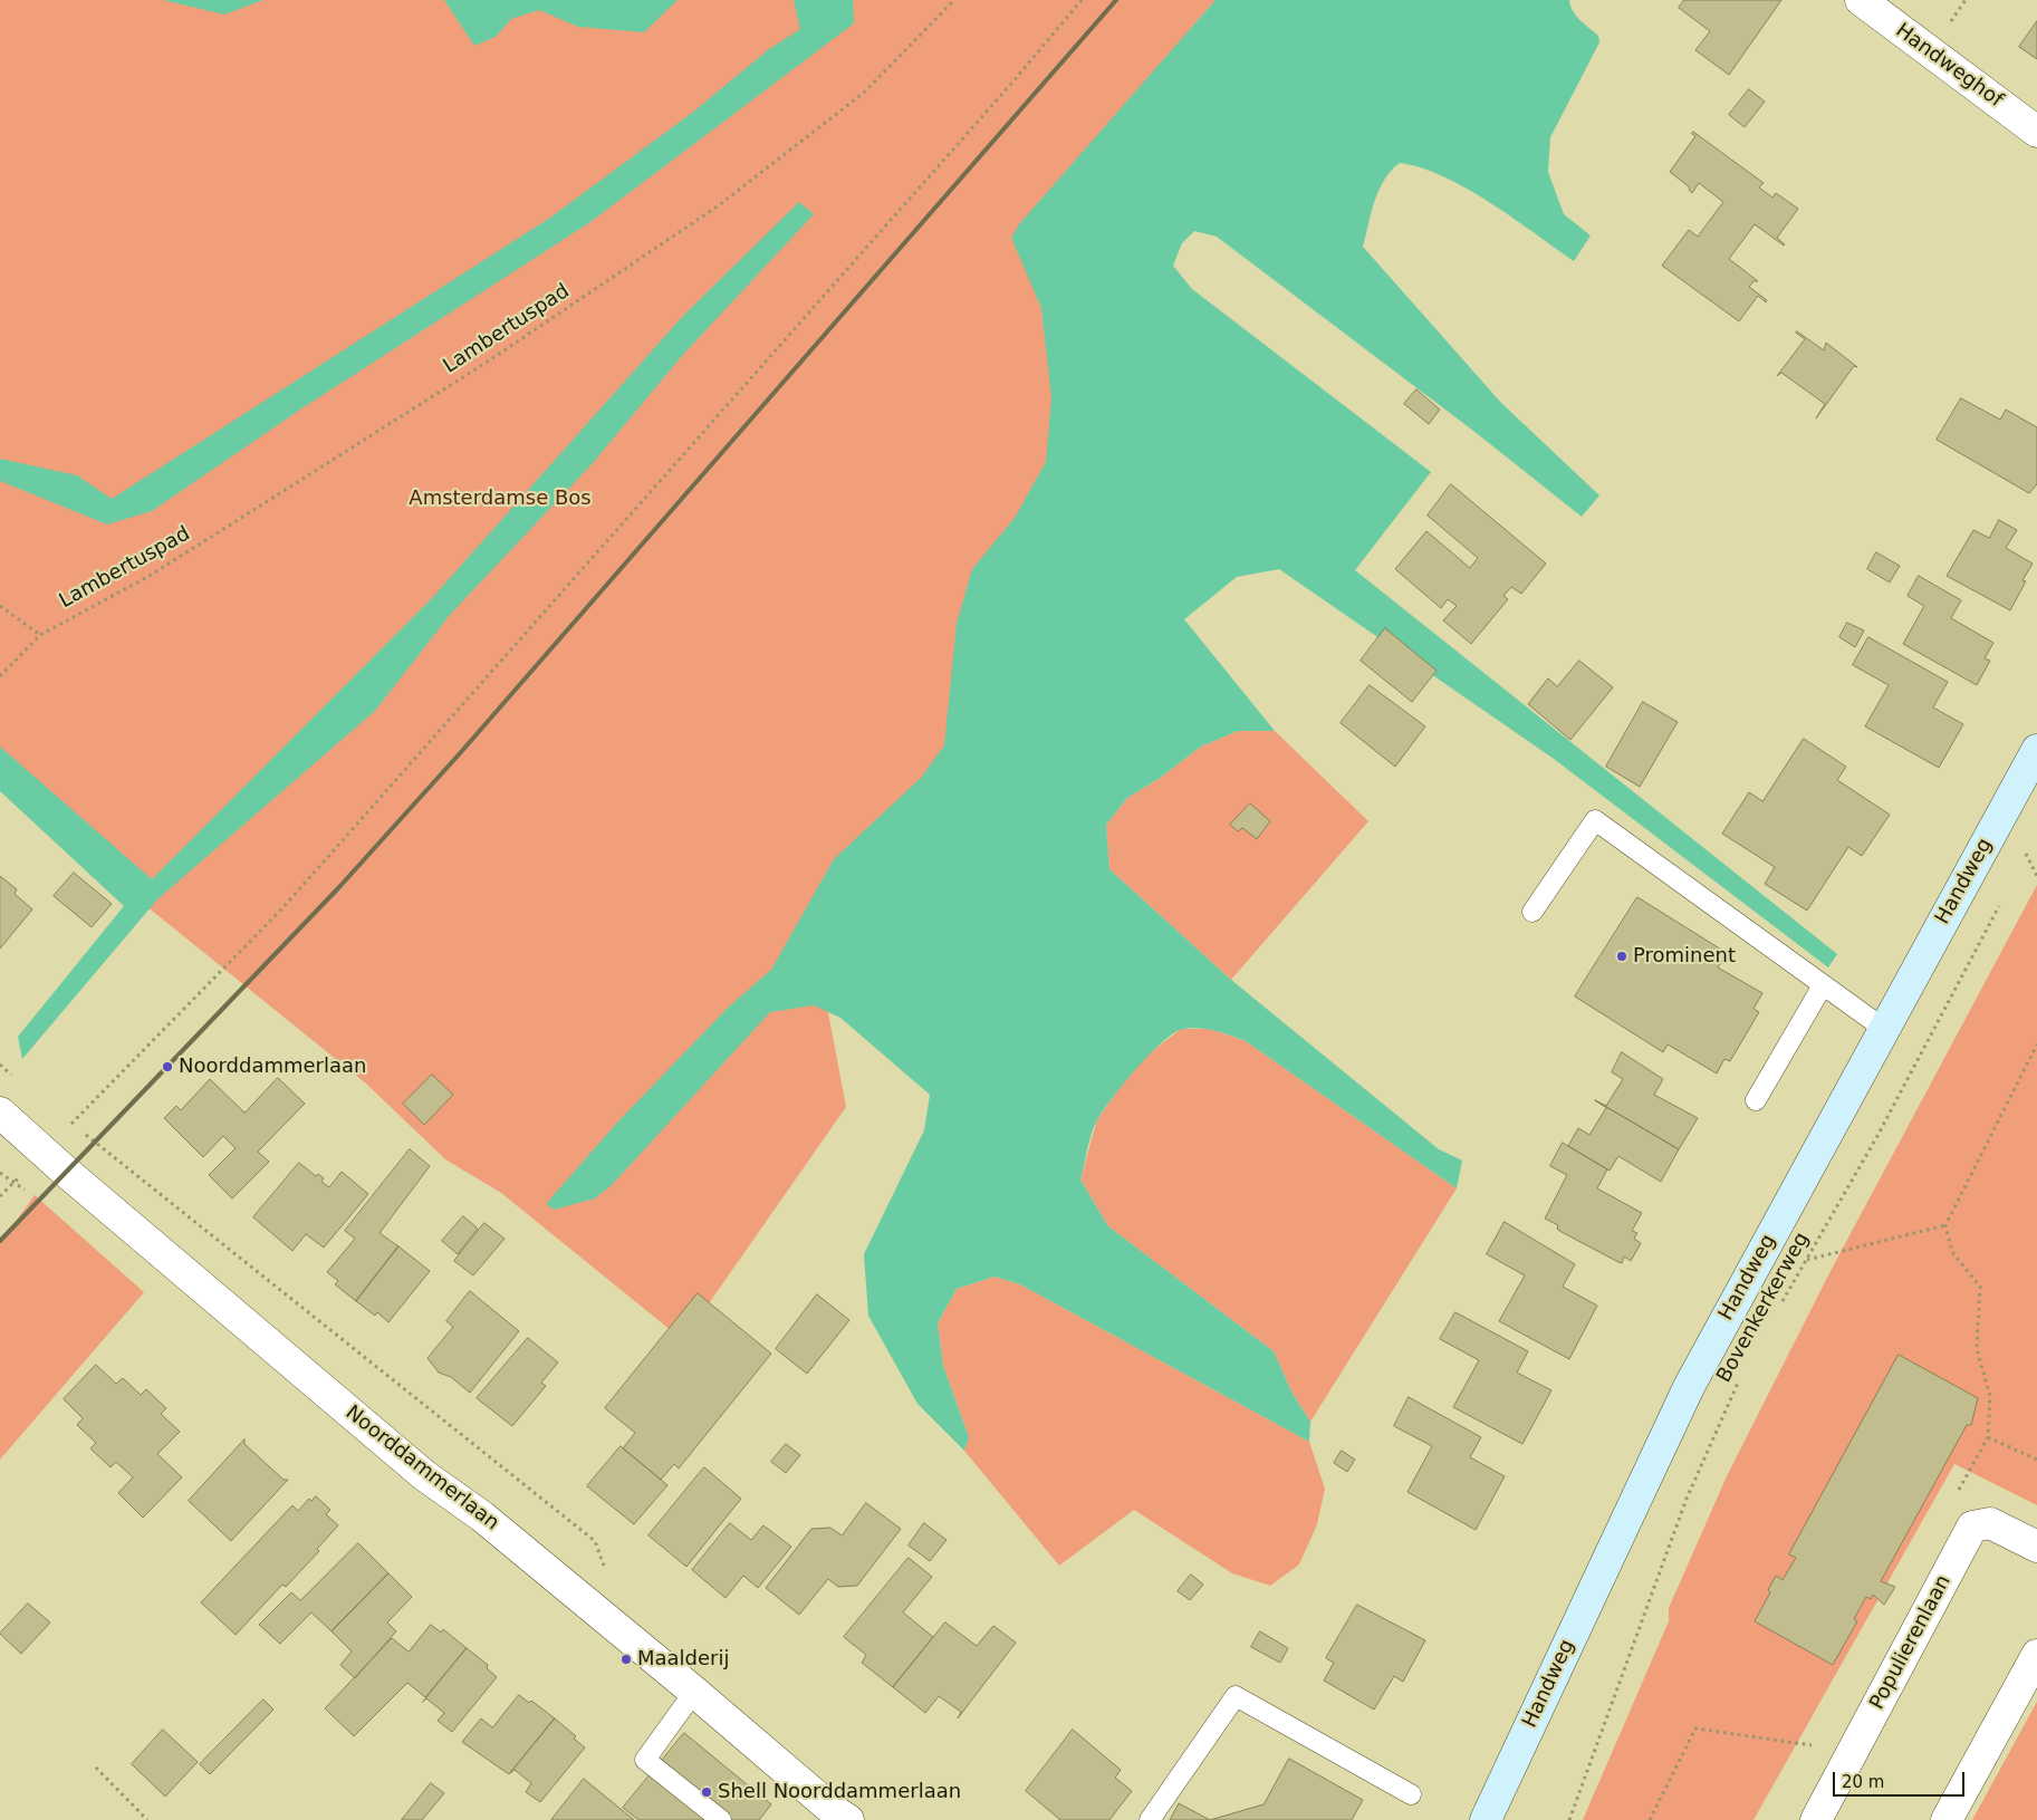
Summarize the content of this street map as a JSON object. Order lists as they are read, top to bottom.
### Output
{
  "streets": {
    "main road": ["Handweg"],
    "street": ["Handweghof", "Noorddammerlaan", "Populierenlaan"],
    "path": ["Lambertuspad", "Bovenkerkerweg"]
  },
  "parks": ["Amsterdamse Bos"],
  "places": [
    "Prominent",
    "Noorddammerlaan",
    "Maalderij",
    "Shell Noorddammerlaan"
  ],
  "scale_bar": "20 m"
}
